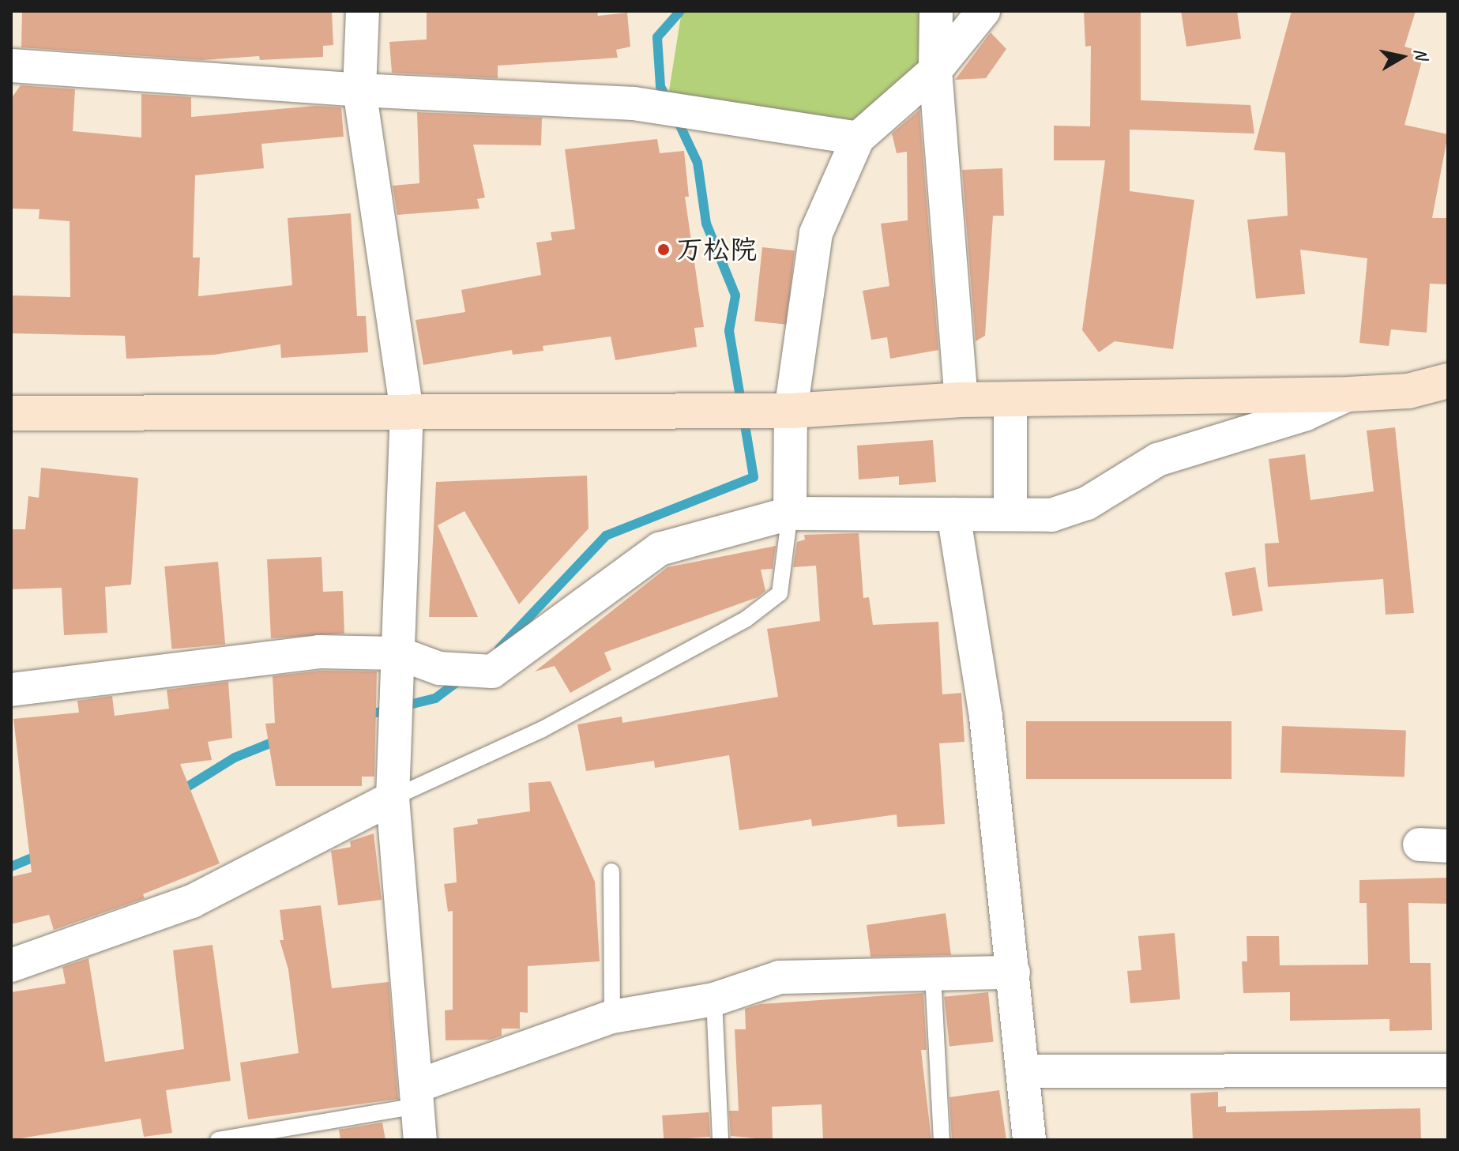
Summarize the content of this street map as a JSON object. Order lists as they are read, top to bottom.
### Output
{
  "places": ["万松院"],
  "north": "right"
}
